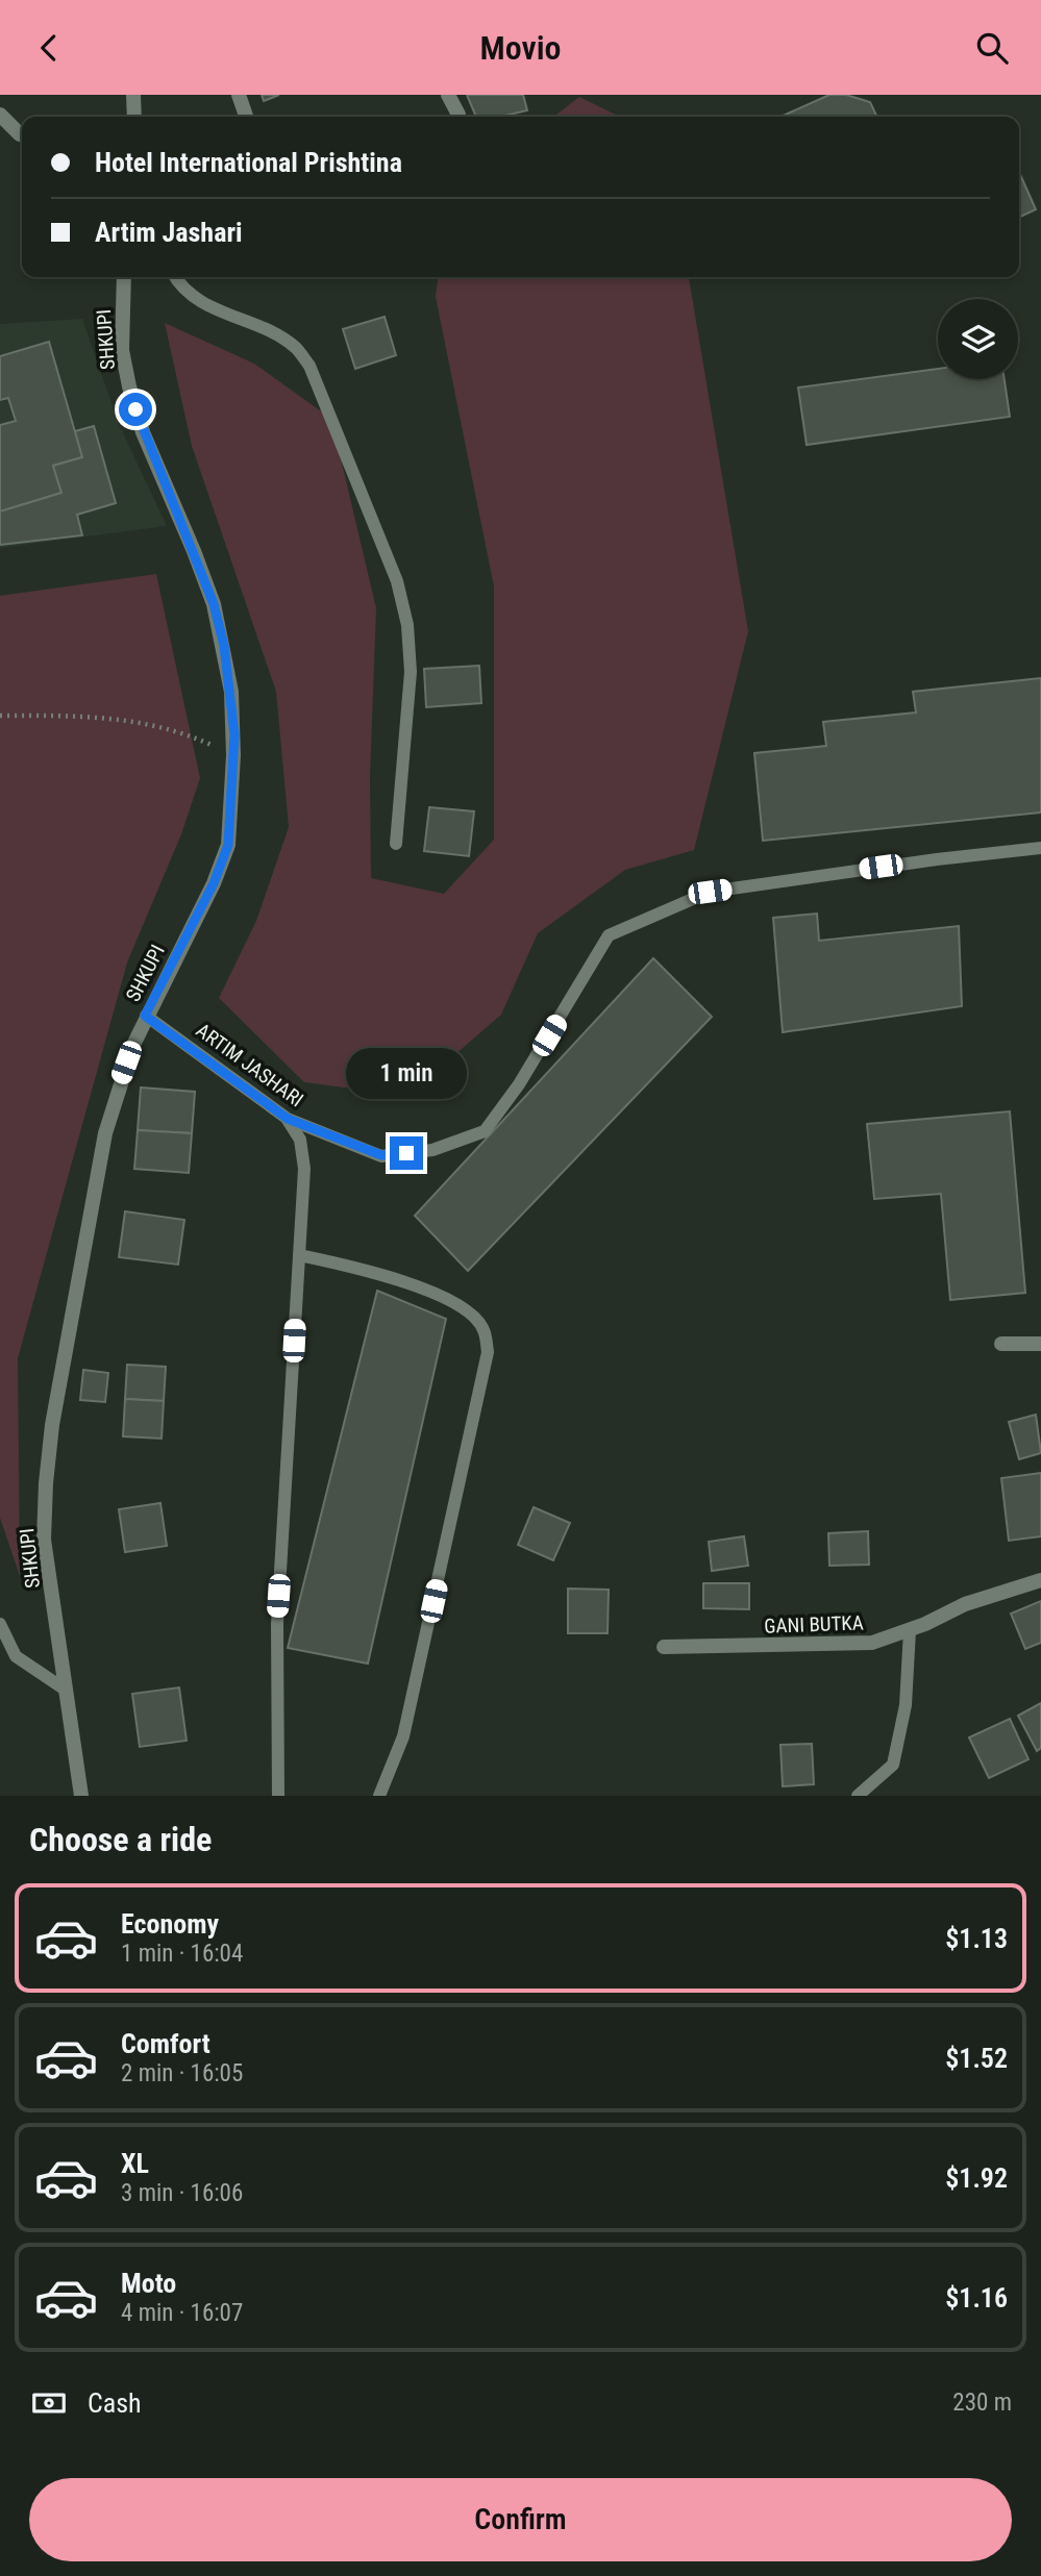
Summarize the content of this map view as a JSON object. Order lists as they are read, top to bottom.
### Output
{
  "streets": {
    "street": ["SHKUPI", "GANI BUTKA"],
    "lane": ["ARTIM JASHARI"]
  },
  "crossings": [
    ["SHKUPI", "ARTIM JASHARI"]
  ],
  "page": {
    "header": "Movio",
    "banner": ["Hotel International Prishtina", "Artim Jashari"],
    "bubble": "1 min",
    "heading": "Choose a ride",
    "list": [
      {
        "name": "Economy",
        "note": "1 min · 16:04",
        "value": "$1.13"
      },
      {
        "name": "Comfort",
        "note": "2 min · 16:05",
        "value": "$1.52"
      },
      {
        "name": "XL",
        "note": "3 min · 16:06",
        "value": "$1.92"
      },
      {
        "name": "Moto",
        "note": "4 min · 16:07",
        "value": "$1.16"
      }
    ],
    "pay": ["Cash", "230 m"],
    "buttons": "Confirm"
  }
}
